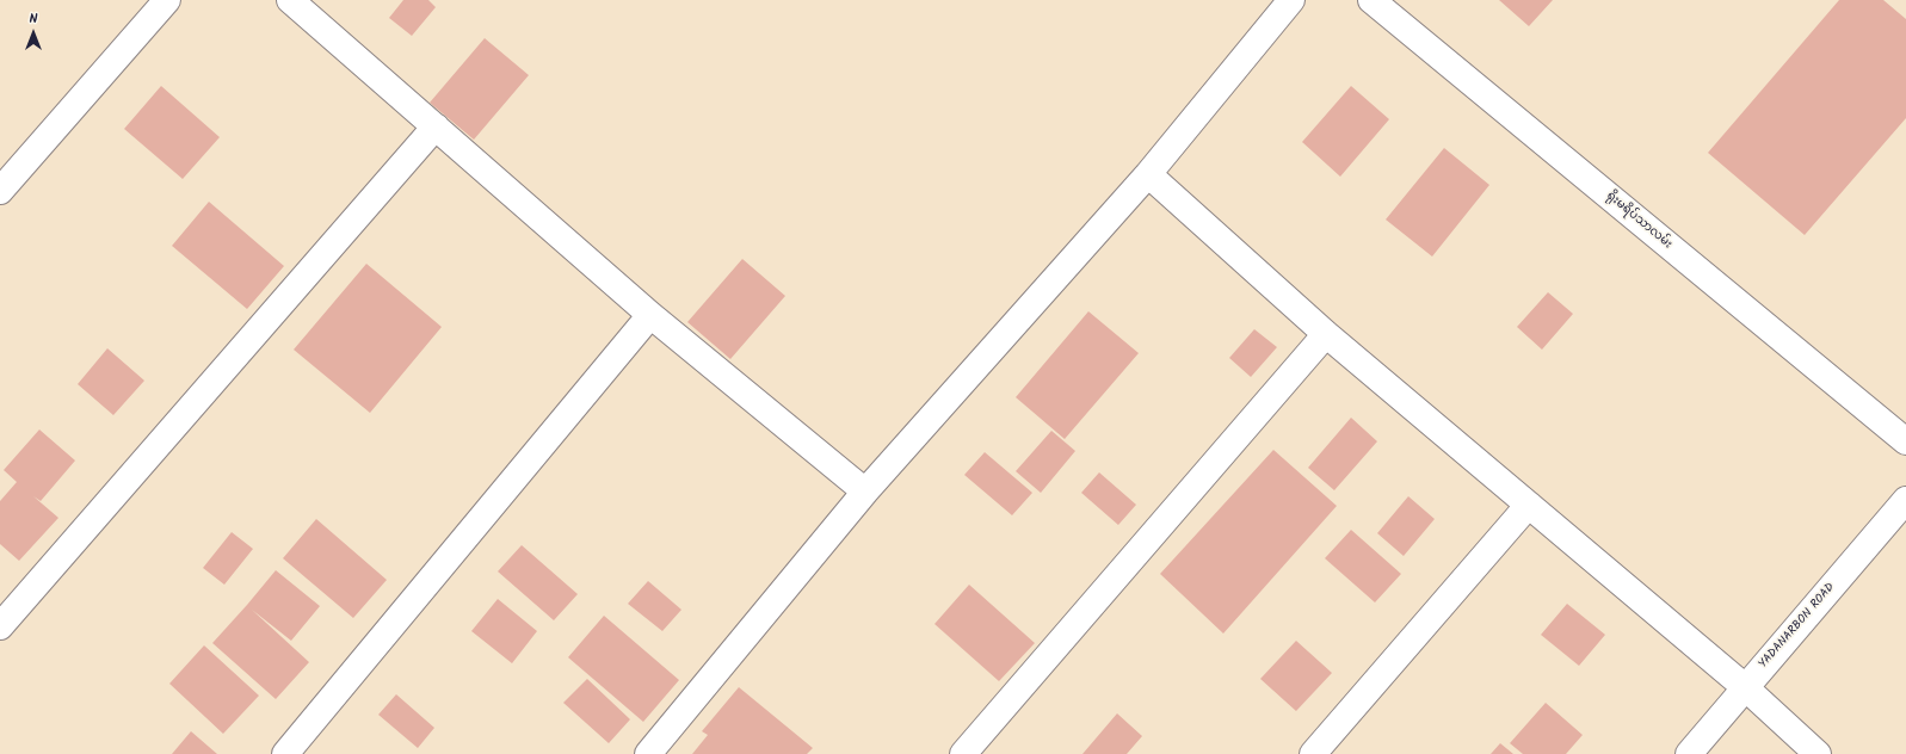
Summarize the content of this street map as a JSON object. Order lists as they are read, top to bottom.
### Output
{
  "streets": {
    "street": ["ရိုးမရိပ်သာလမ်း", "YADANARBON ROAD"]
  },
  "north": "top"
}
